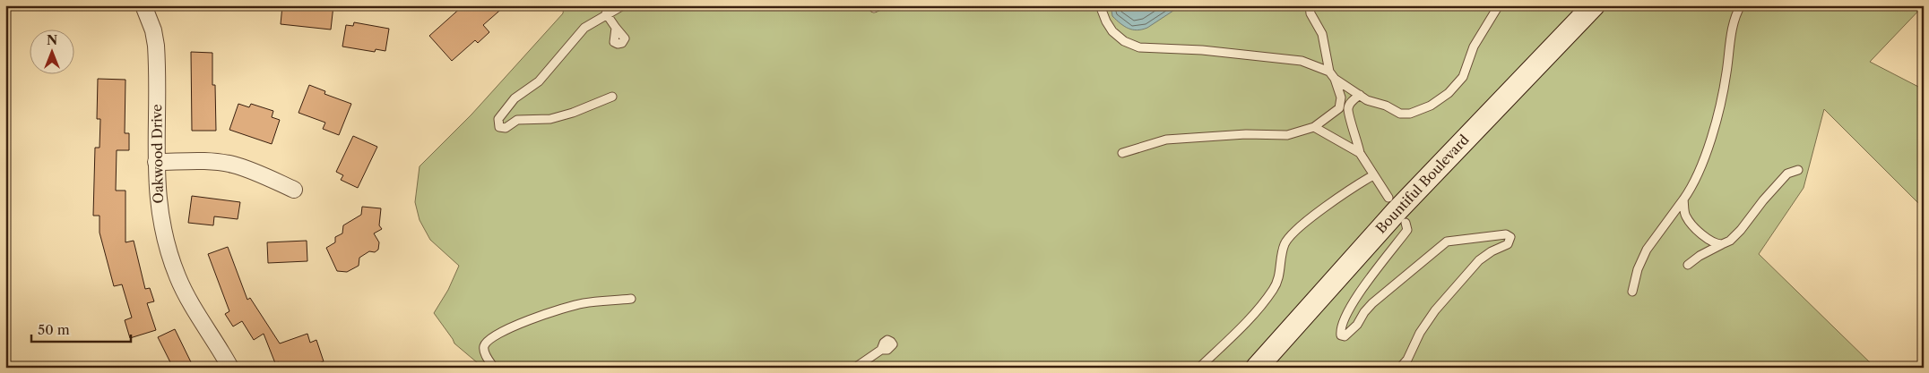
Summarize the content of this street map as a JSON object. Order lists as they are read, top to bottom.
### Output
{
  "streets": {
    "main road": ["Bountiful Boulevard"],
    "street": ["Oakwood Drive"]
  },
  "scale_bar": "50 m",
  "north": "top"
}
